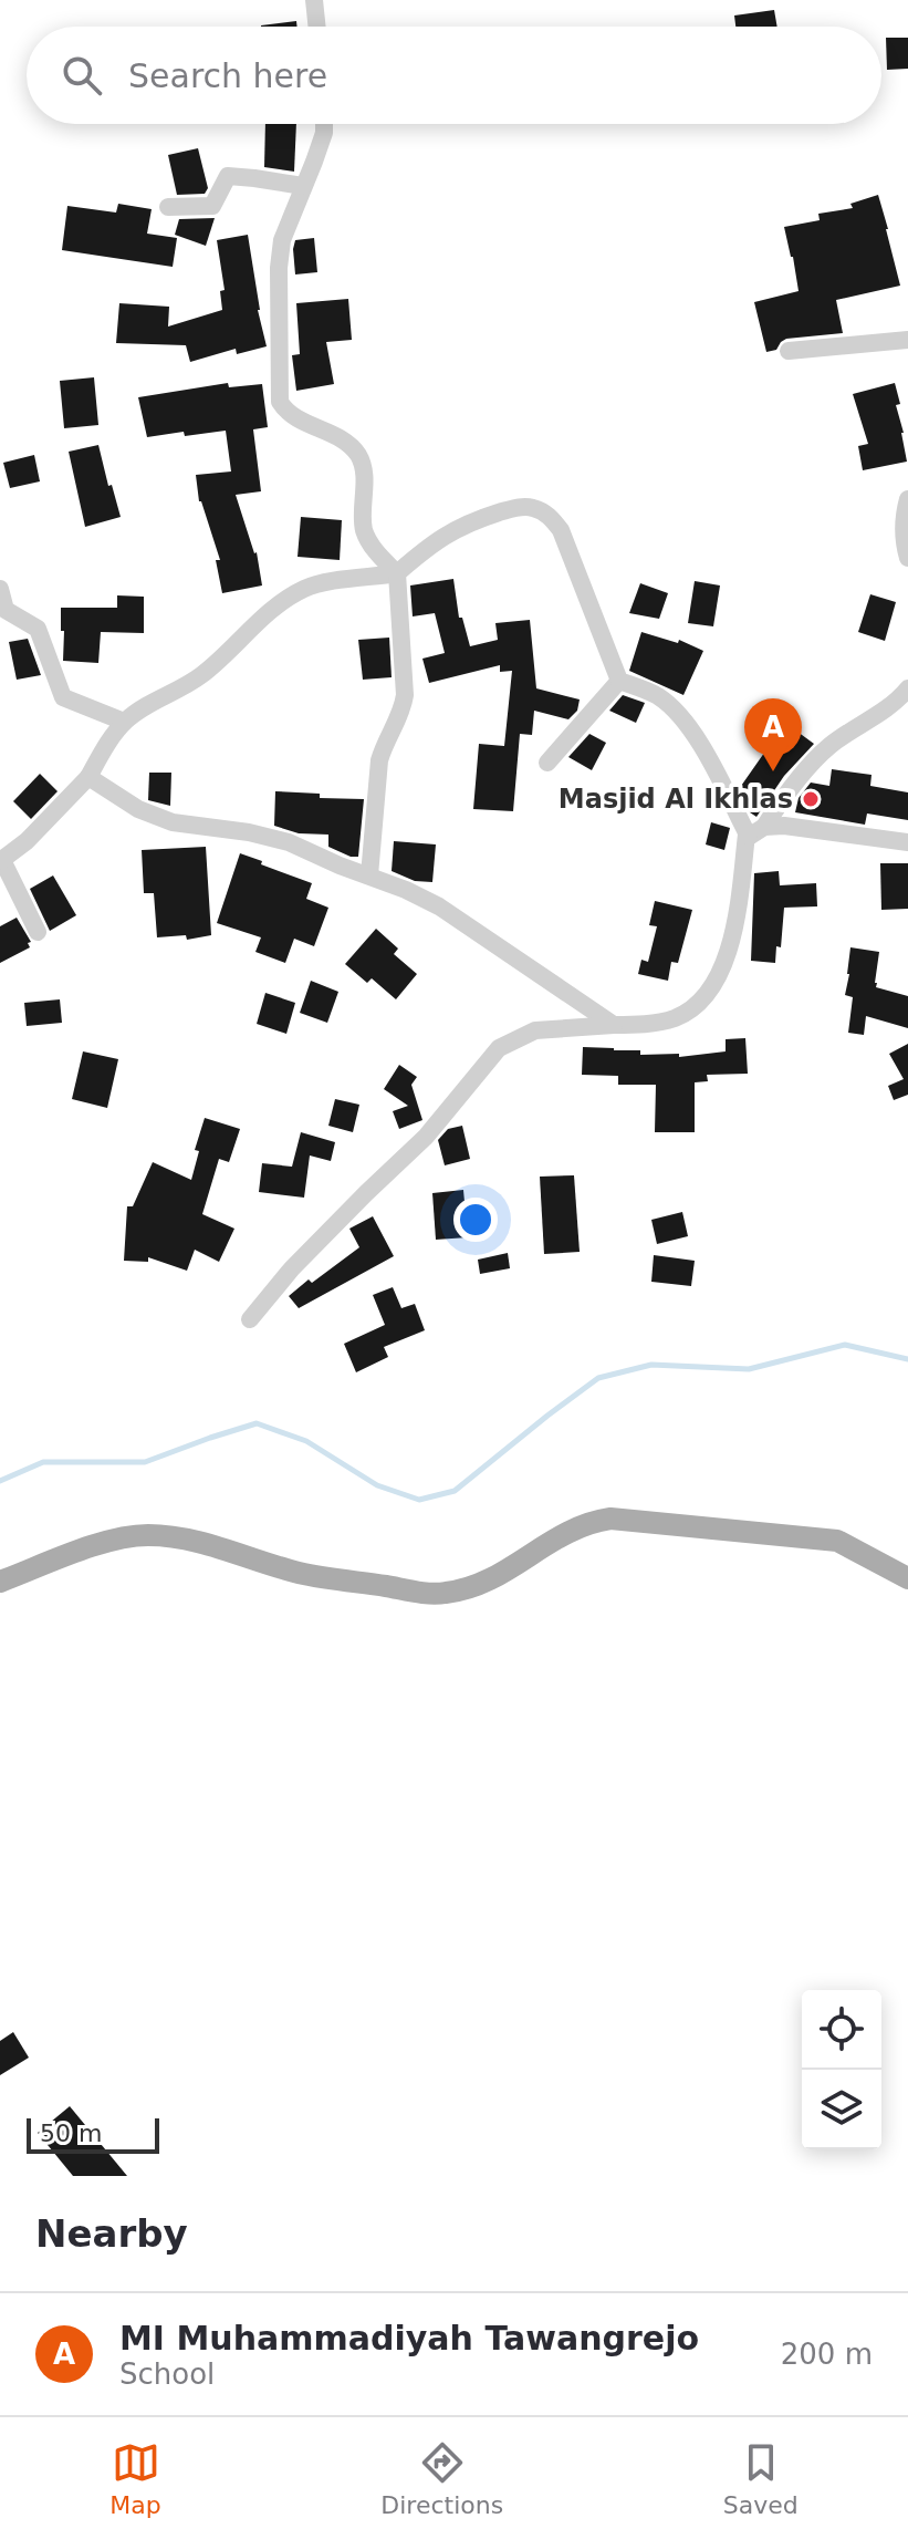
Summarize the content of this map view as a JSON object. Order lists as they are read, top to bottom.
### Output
{
  "places": ["Masjid Al Ikhlas"],
  "scale_bar": "50 m",
  "page": {
    "search": "Search here",
    "pins": "A",
    "scale": "50 m",
    "heading": "Nearby",
    "list": [
      {
        "mark": "A",
        "name": "MI Muhammadiyah Tawangrejo",
        "note": "School",
        "value": "200 m"
      }
    ],
    "nav": ["Map", "Directions", "Saved"]
  }
}
